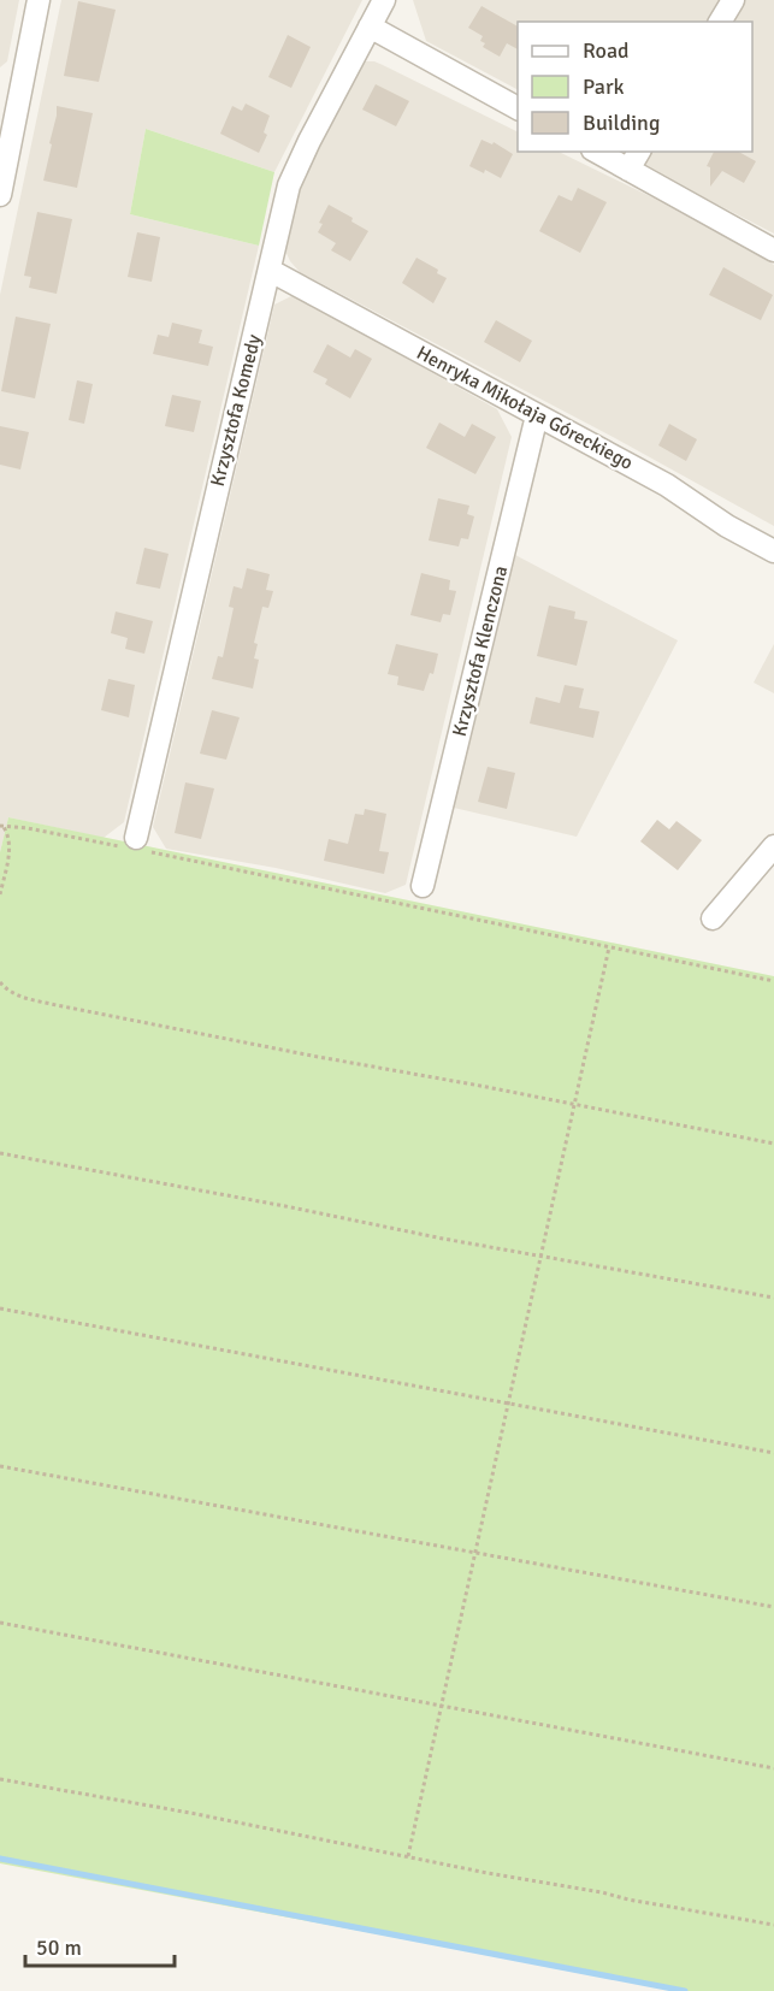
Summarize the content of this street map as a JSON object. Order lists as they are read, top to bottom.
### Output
{
  "streets": {
    "street": ["Henryka Mikołaja Góreckiego", "Krzysztofa Komedy", "Krzysztofa Klenczona"]
  },
  "crossings": [
    ["Henryka Mikołaja Góreckiego", "Krzysztofa Komedy"],
    ["Henryka Mikołaja Góreckiego", "Krzysztofa Klenczona"]
  ],
  "legend": ["Road", "Park", "Building"],
  "scale_bar": "50 m"
}
